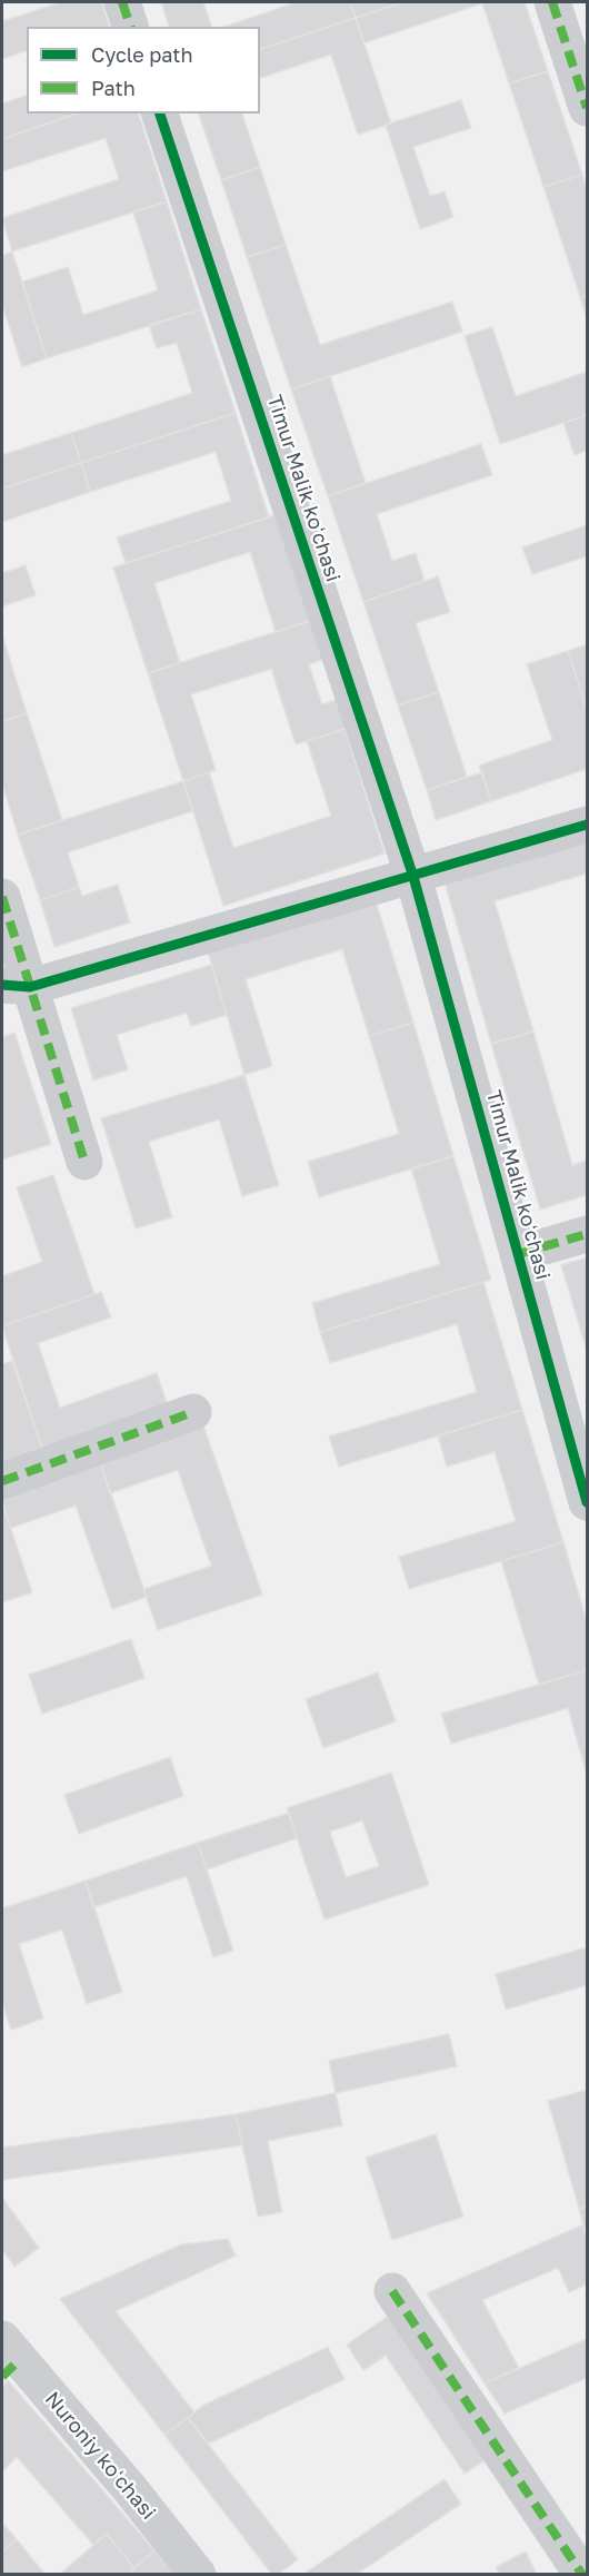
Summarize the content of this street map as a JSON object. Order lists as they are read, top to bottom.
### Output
{
  "streets": {
    "street": ["Timur Malik koʻchasi", "Nuroniy koʻchasi"]
  },
  "legend": ["Cycle path", "Path"]
}
